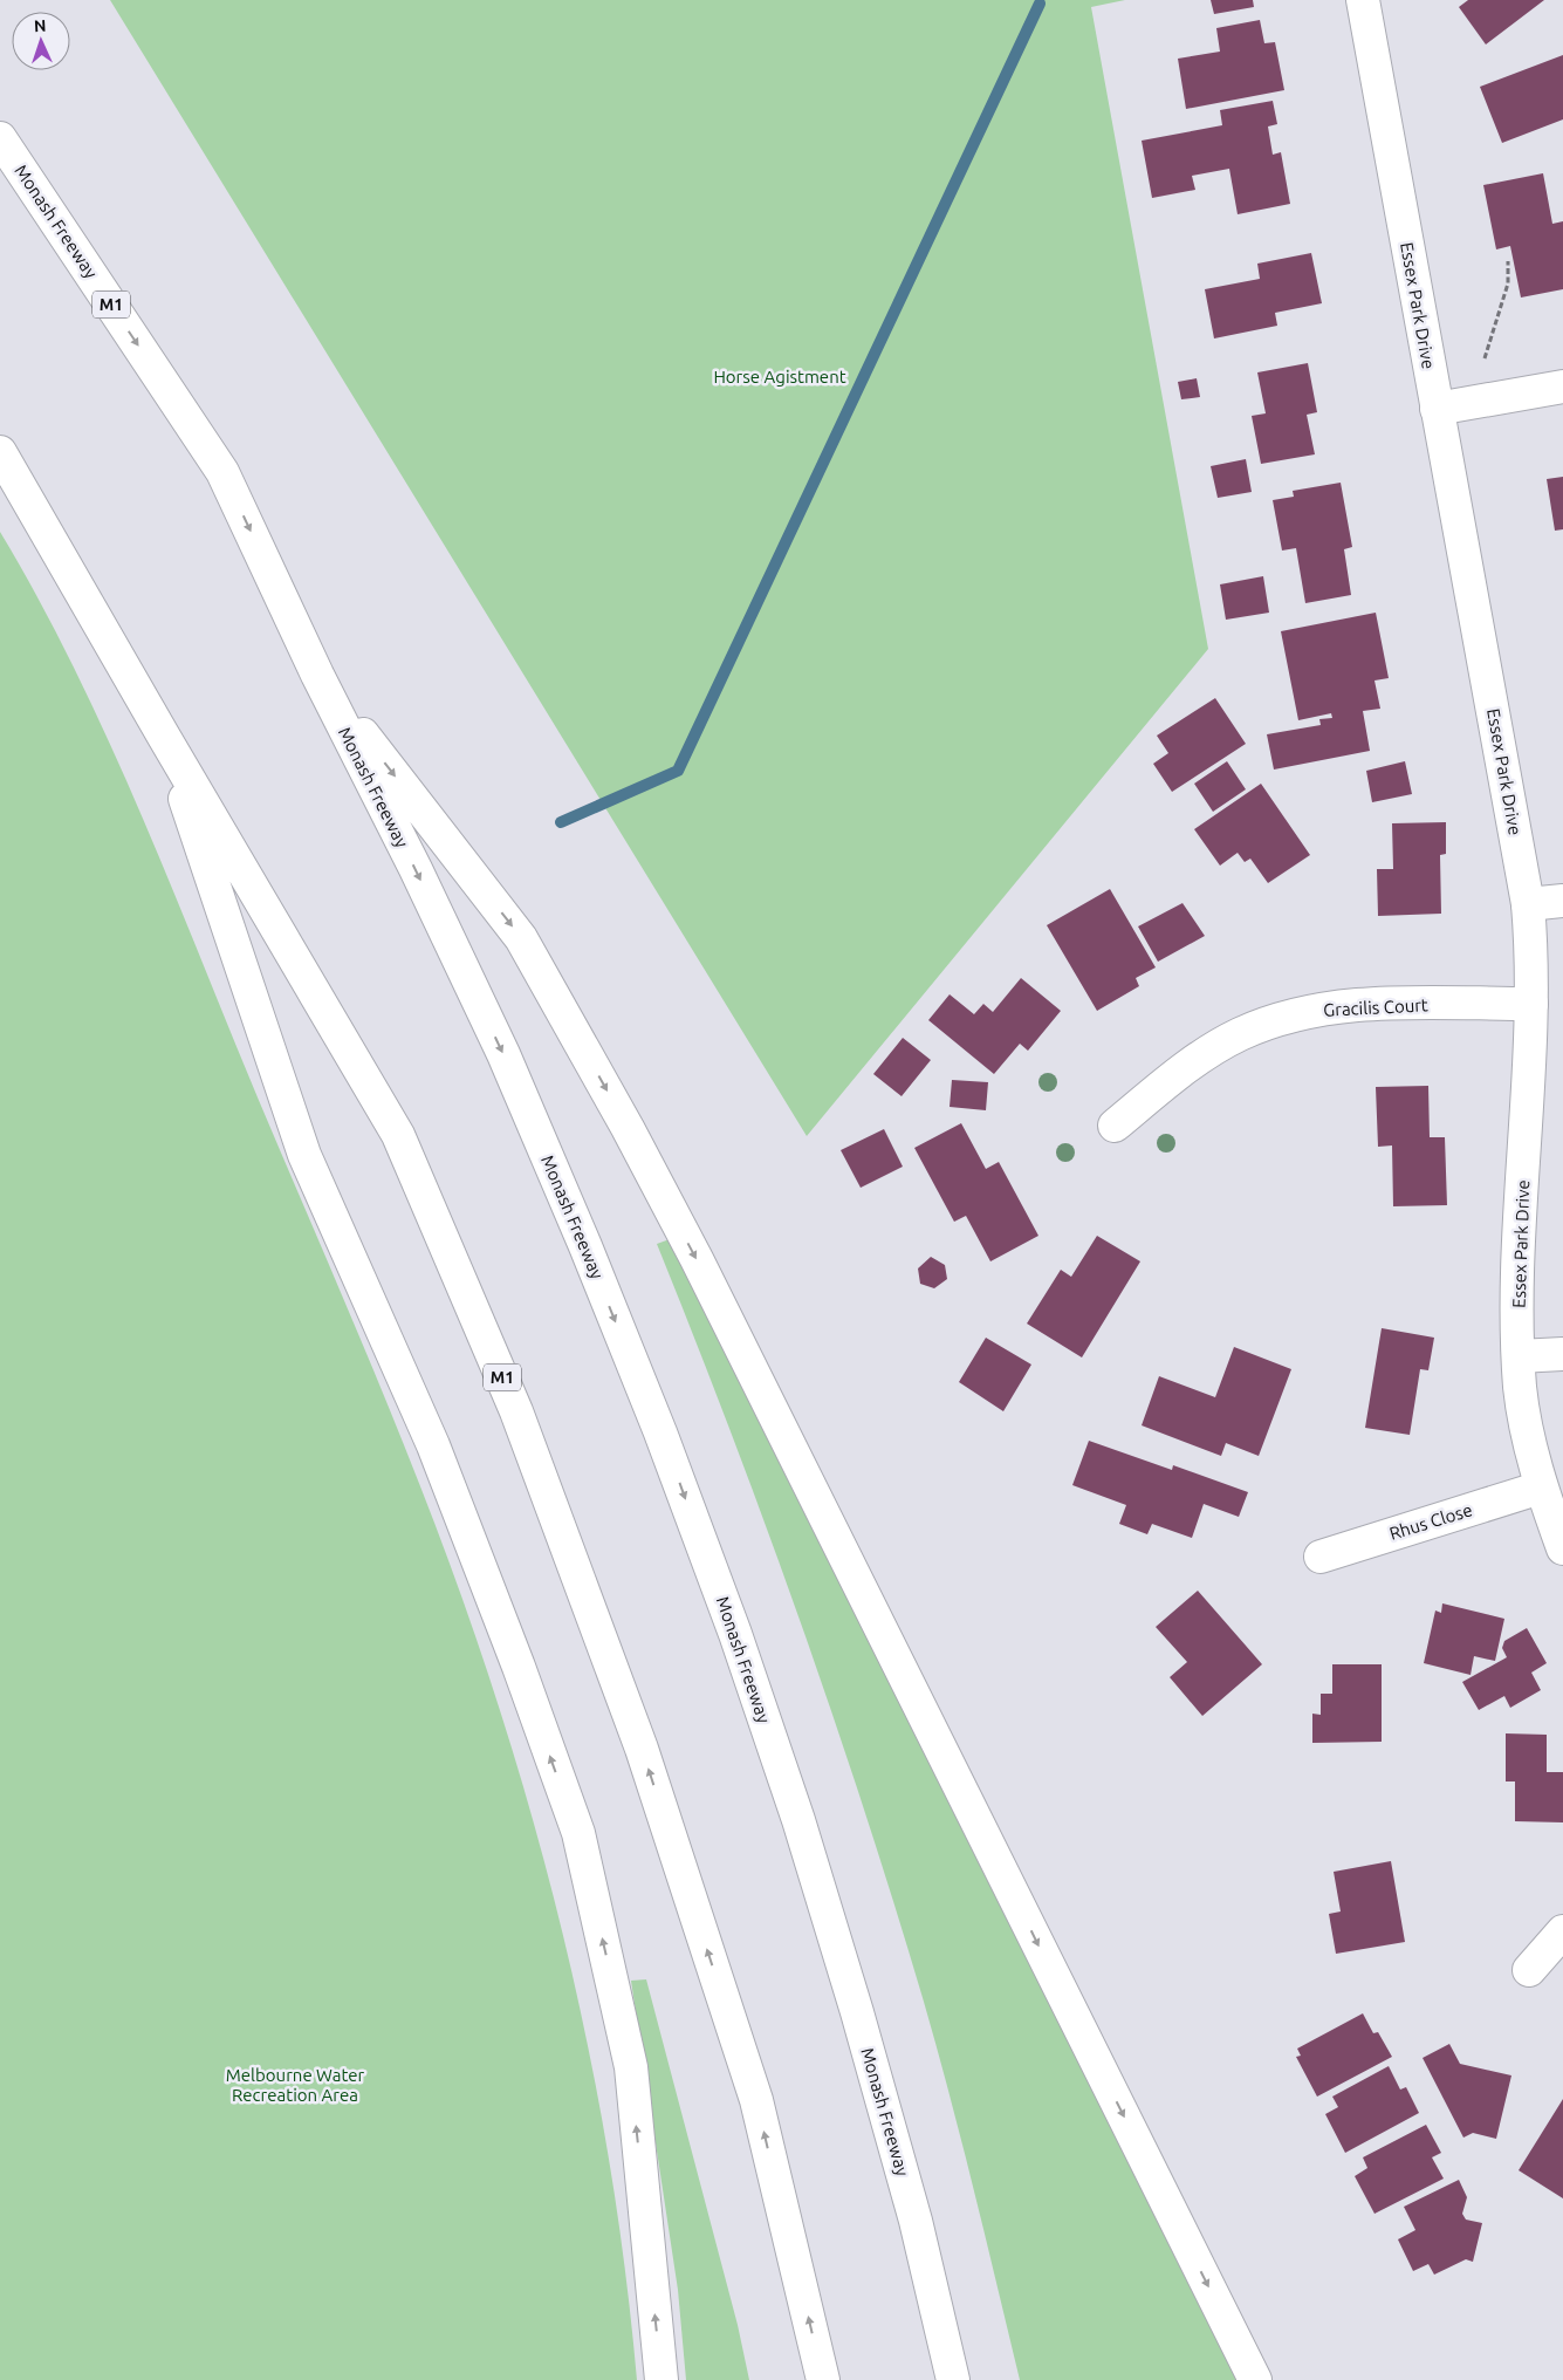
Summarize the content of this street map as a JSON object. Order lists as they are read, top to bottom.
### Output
{
  "streets": {
    "main road": [
      "Monash Freeway",
      "M1",
      "Essex Park Drive",
      "Gracilis Court",
      "Rhus Close"
    ]
  },
  "crossings": [
    ["Essex Park Drive", "Gracilis Court"],
    ["Essex Park Drive", "Rhus Close"]
  ],
  "parks": ["Horse Agistment", "Melbourne Water Recreation Area"],
  "north": "top"
}
